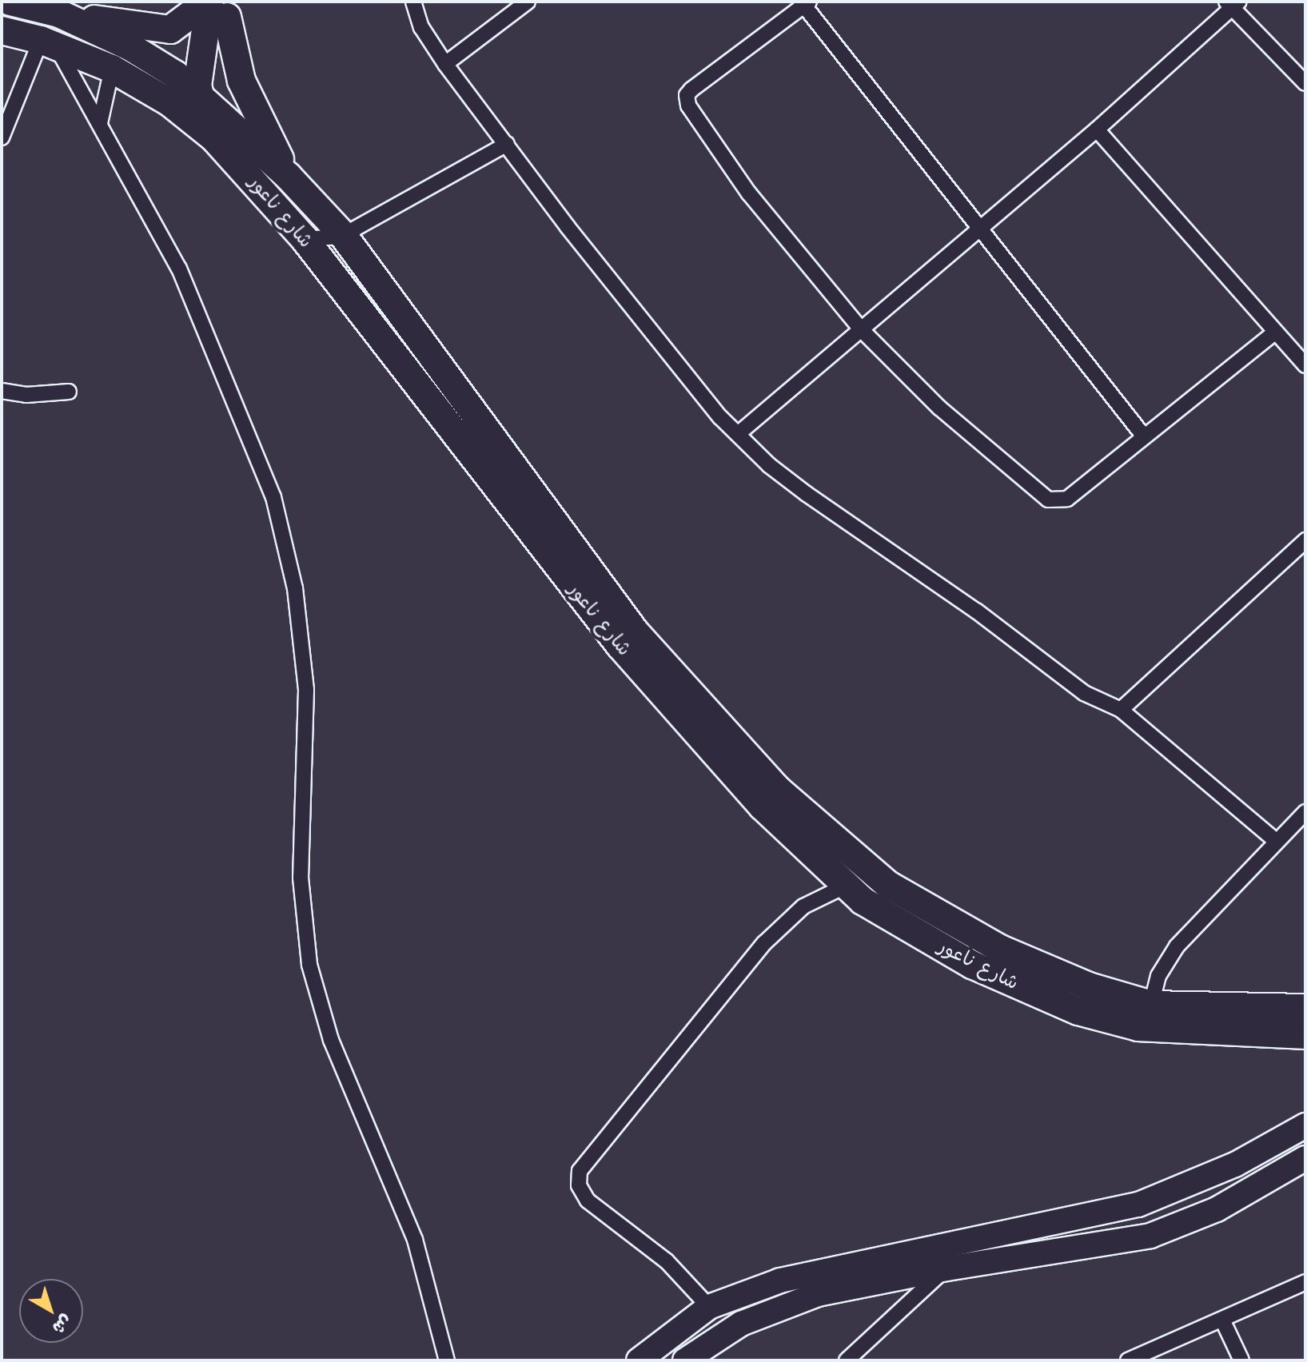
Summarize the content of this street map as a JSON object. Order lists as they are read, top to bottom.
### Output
{
  "streets": {
    "highway": ["شارع ناعور"]
  },
  "north": "bottom right"
}
